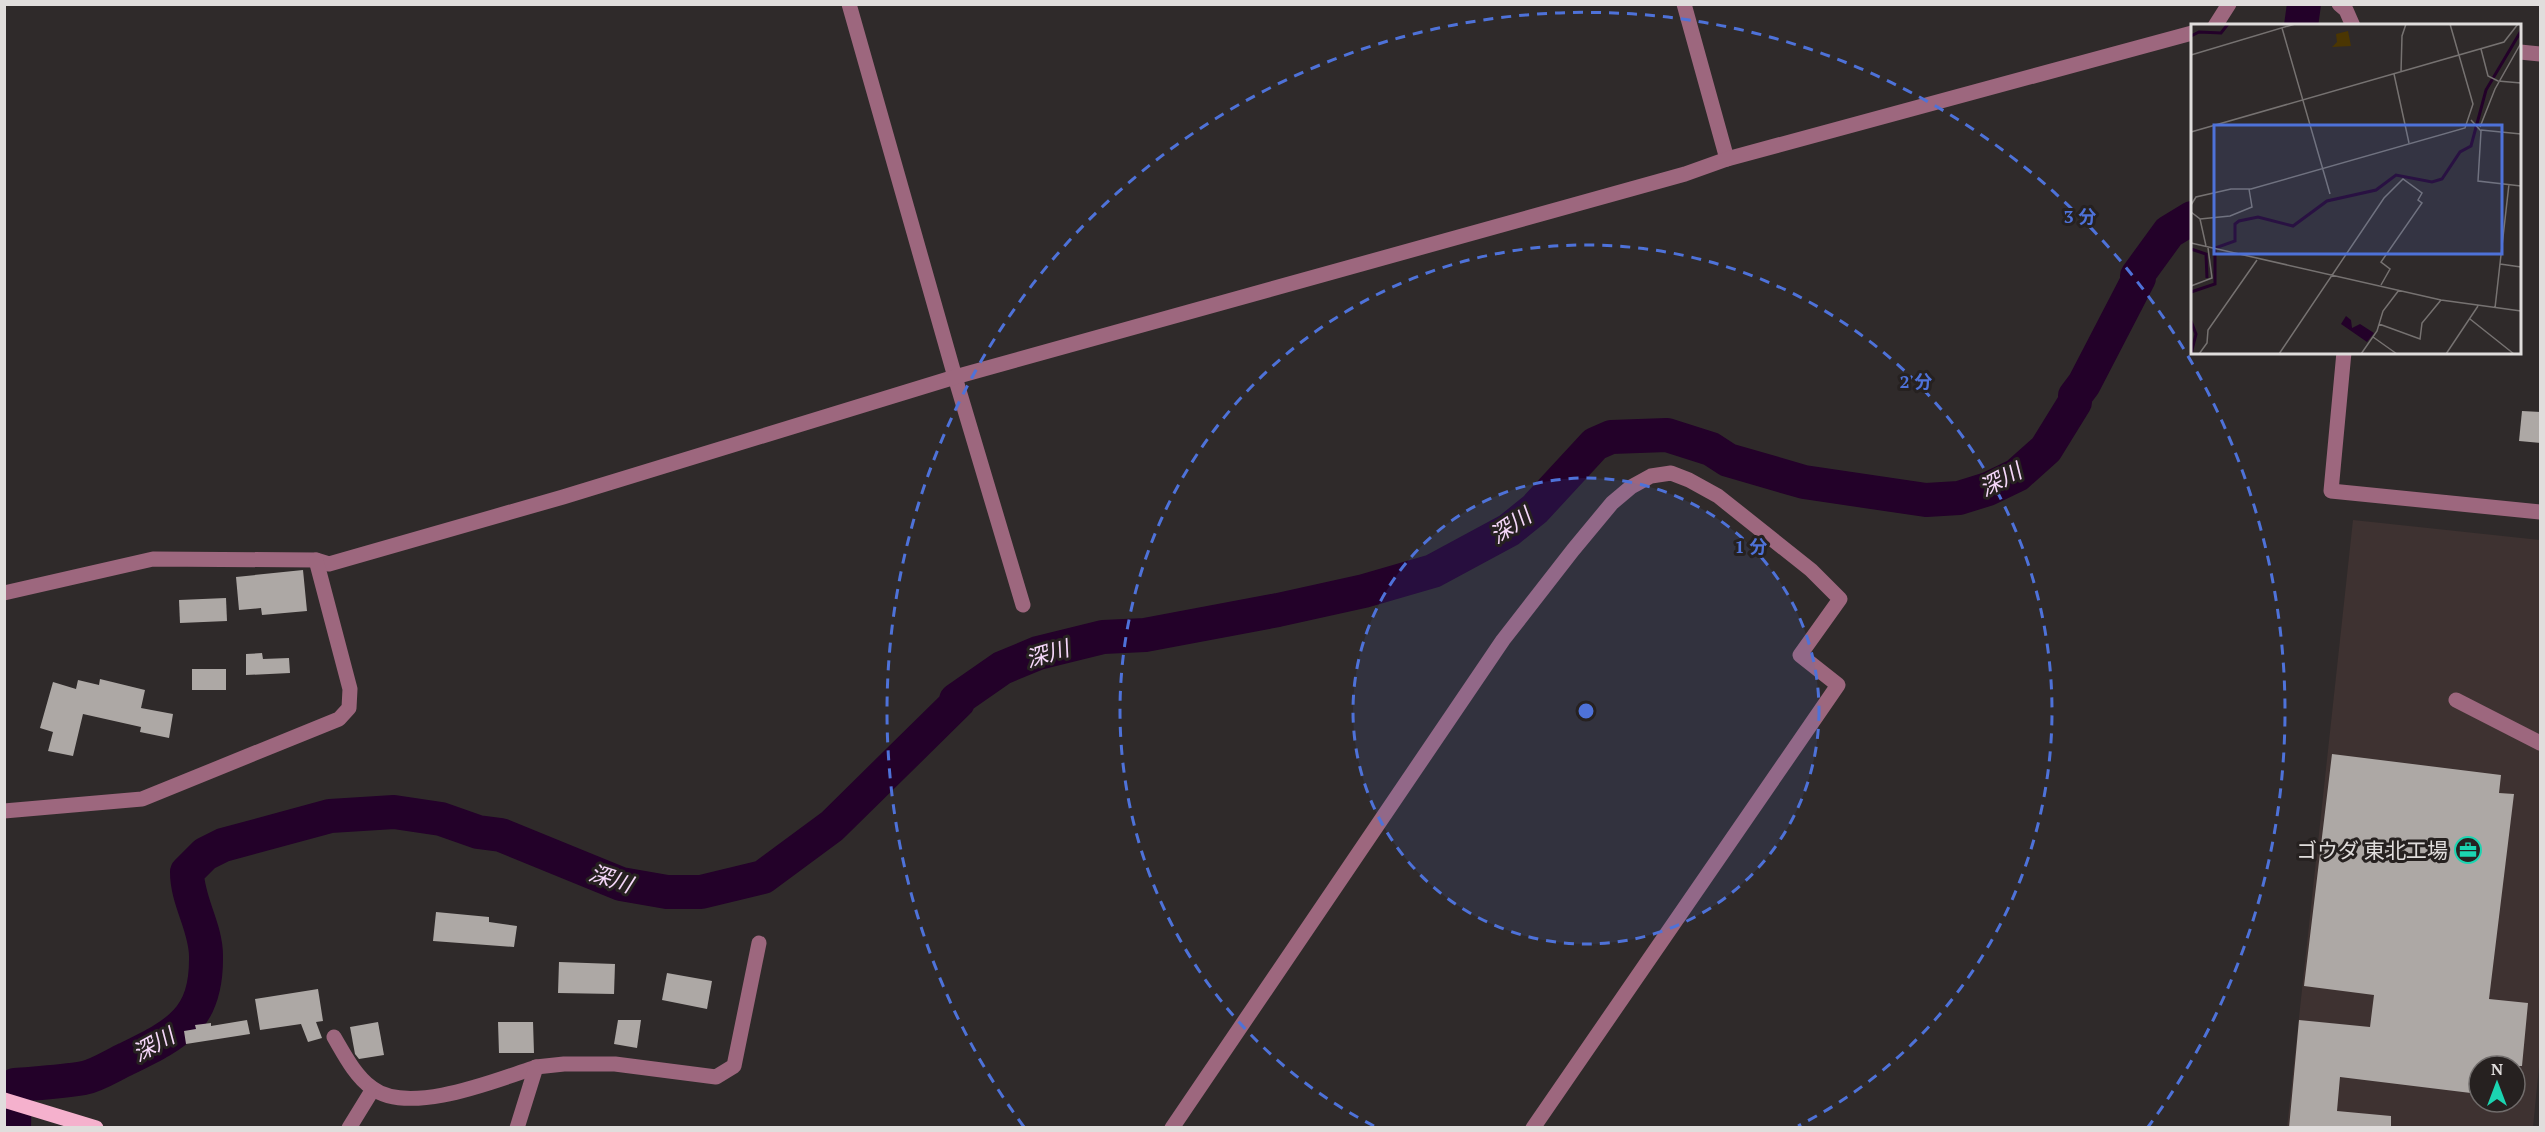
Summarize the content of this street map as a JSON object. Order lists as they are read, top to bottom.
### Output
{
  "water": ["深川"],
  "places": {
    "office": ["ゴウダ 東北工場"]
  },
  "north": "top",
  "rings": ["3 分", "2 分", "1 分"]
}
